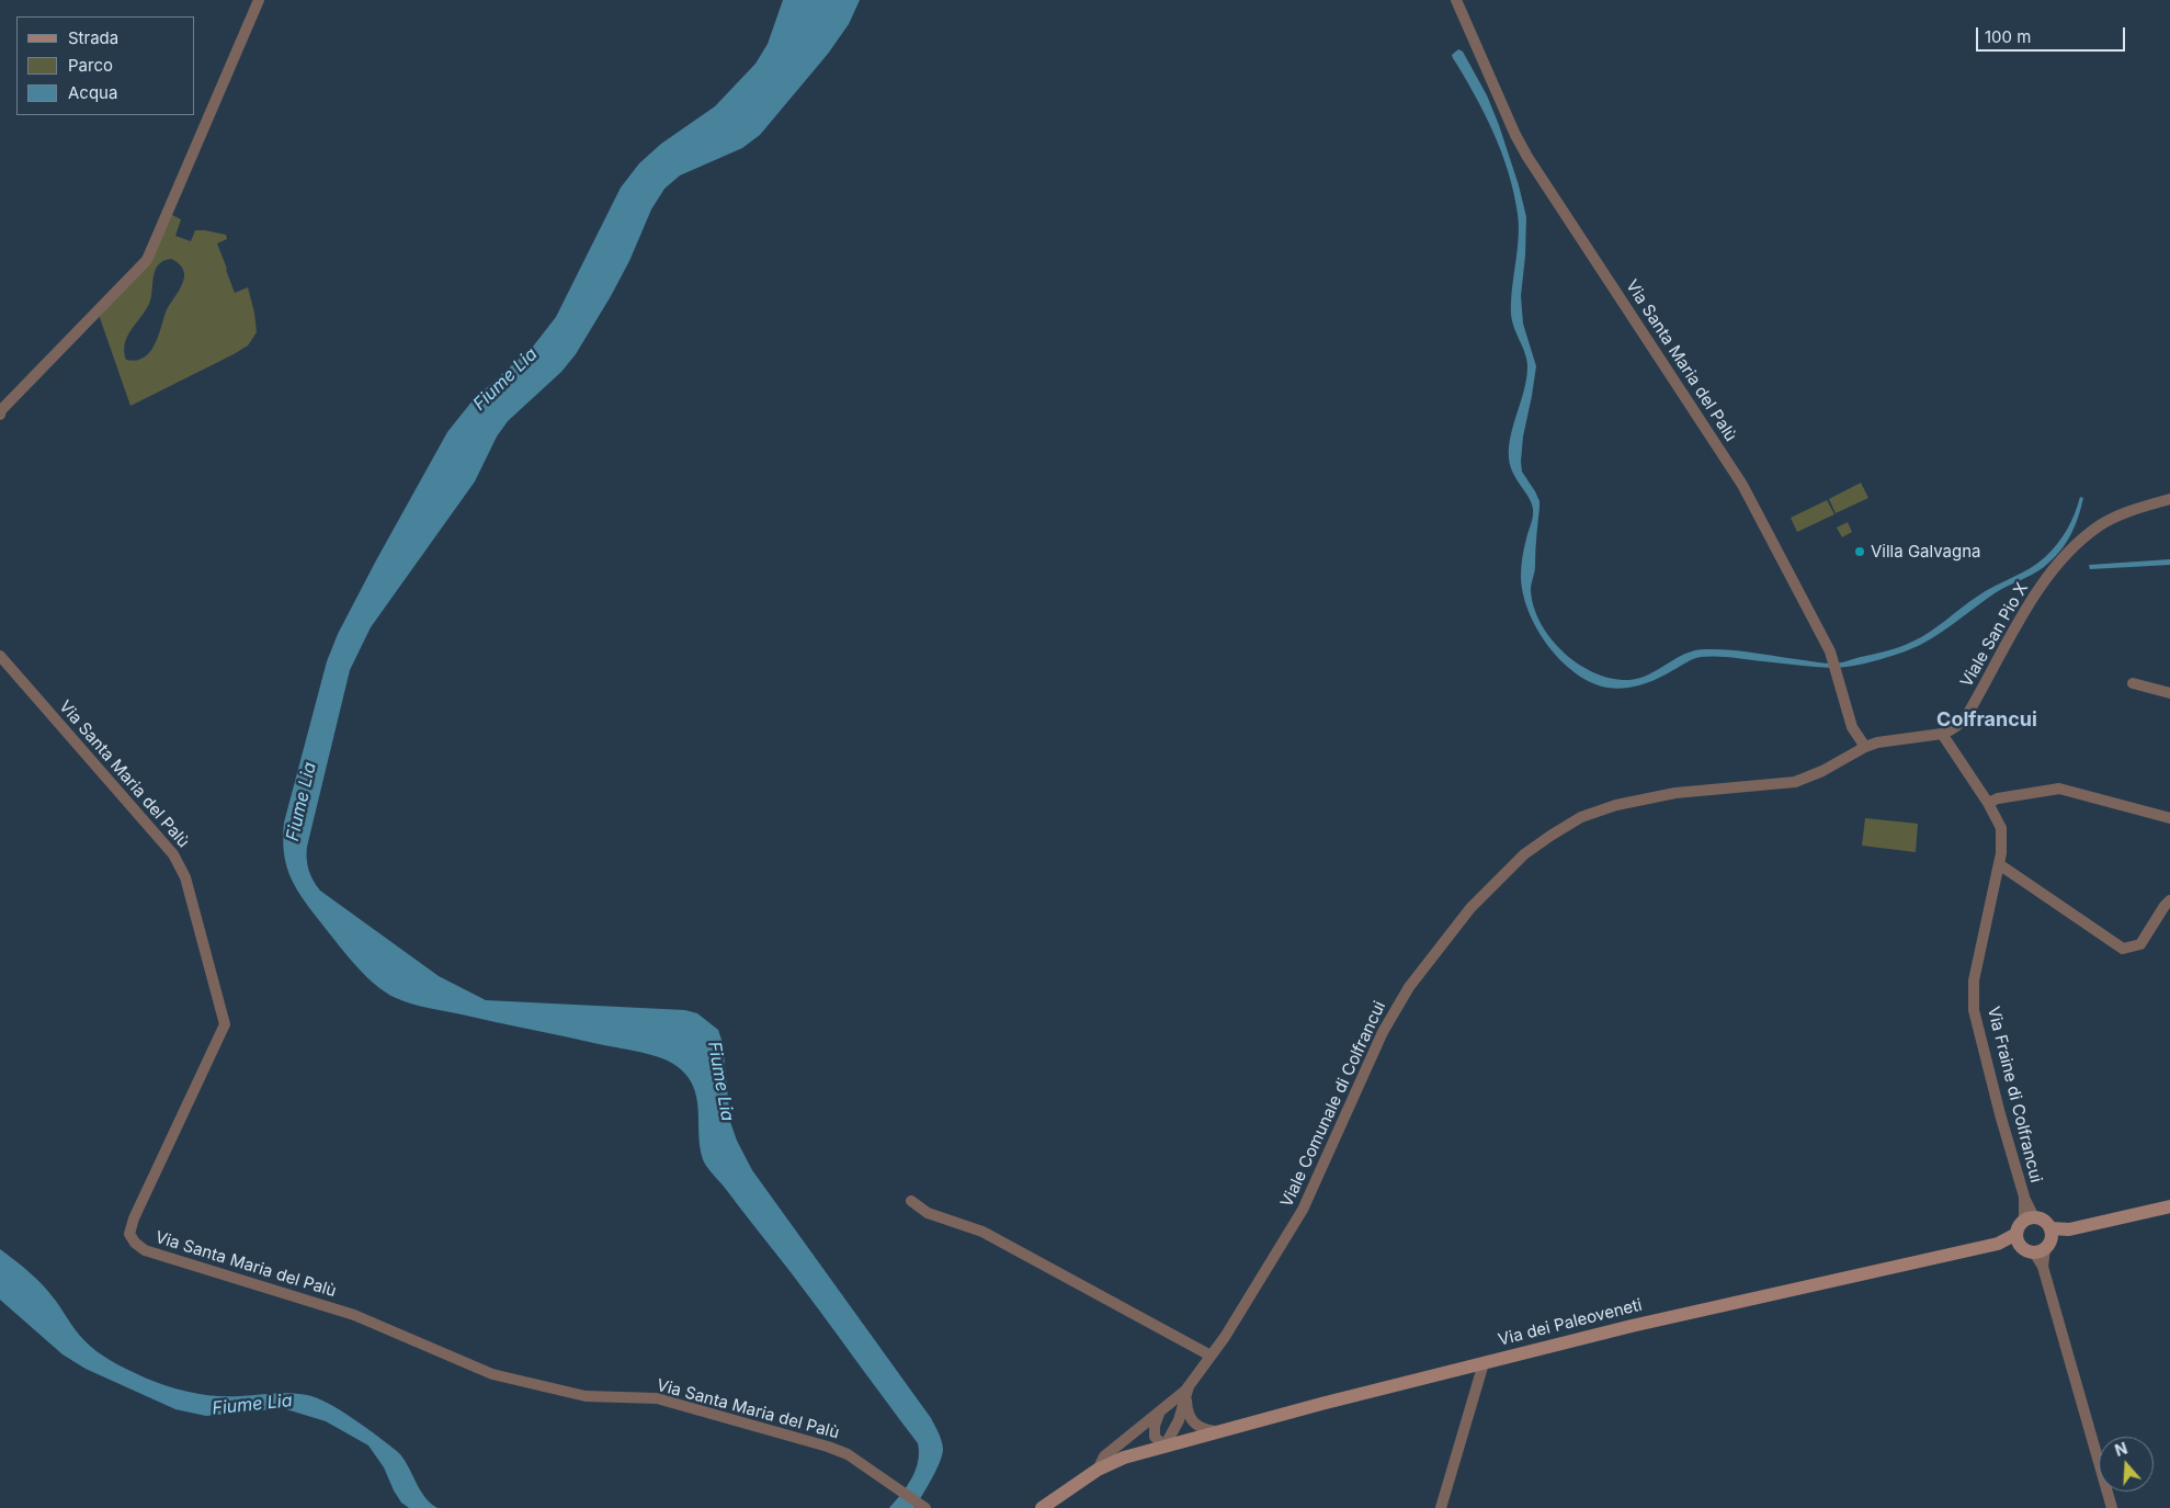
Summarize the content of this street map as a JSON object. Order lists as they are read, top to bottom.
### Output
{
  "streets": {
    "main road": ["Via dei Paleoveneti"],
    "street": [
      "Via Santa Maria del Palù",
      "Viale San Pio X",
      "Via Fraine di Colfrancui",
      "Viale Comunale di Colfrancui"
    ]
  },
  "crossings": [
    ["Via Santa Maria del Palù", "Viale San Pio X"],
    ["Via Santa Maria del Palù", "Viale Comunale di Colfrancui"],
    ["Viale San Pio X", "Via Fraine di Colfrancui"],
    ["Viale San Pio X", "Viale Comunale di Colfrancui"],
    ["Via Fraine di Colfrancui", "Via dei Paleoveneti"],
    ["Viale Comunale di Colfrancui", "Via dei Paleoveneti"]
  ],
  "districts": ["Colfrancui"],
  "water": ["Fiume Lia"],
  "places": ["Villa Galvagna"],
  "legend": ["Strada", "Parco", "Acqua"],
  "scale_bar": "100 m",
  "north": "top"
}
